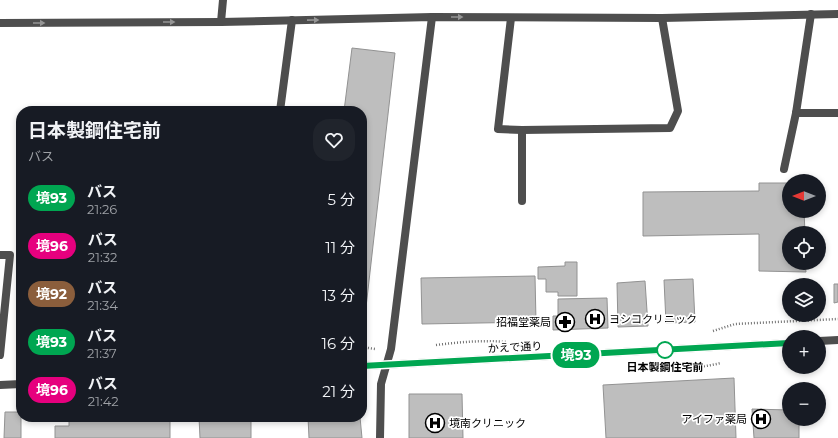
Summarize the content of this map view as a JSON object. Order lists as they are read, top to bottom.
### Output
{
  "streets": {
    "street": ["かえで通り"]
  },
  "places": {
    "hospital": ["ヨシコクリニック", "アイファ薬局", "境南クリニック"],
    "pharmacy": ["招福堂薬局"],
    "other": ["日本製鋼住宅前"]
  },
  "lines": ["bus line 境93"],
  "north": "left",
  "page": {
    "on_map": "境93",
    "heading": ["日本製鋼住宅前", "バス"],
    "map_buttons": ["+", "−"],
    "list": [
      {
        "mark": "境93",
        "name": "バス",
        "note": "21:26",
        "value": "5 分"
      },
      {
        "mark": "境96",
        "name": "バス",
        "note": "21:32",
        "value": "11 分"
      },
      {
        "mark": "境92",
        "name": "バス",
        "note": "21:34",
        "value": "13 分"
      },
      {
        "mark": "境93",
        "name": "バス",
        "note": "21:37",
        "value": "16 分"
      },
      {
        "mark": "境96",
        "name": "バス",
        "note": "21:42",
        "value": "21 分"
      }
    ]
  }
}
